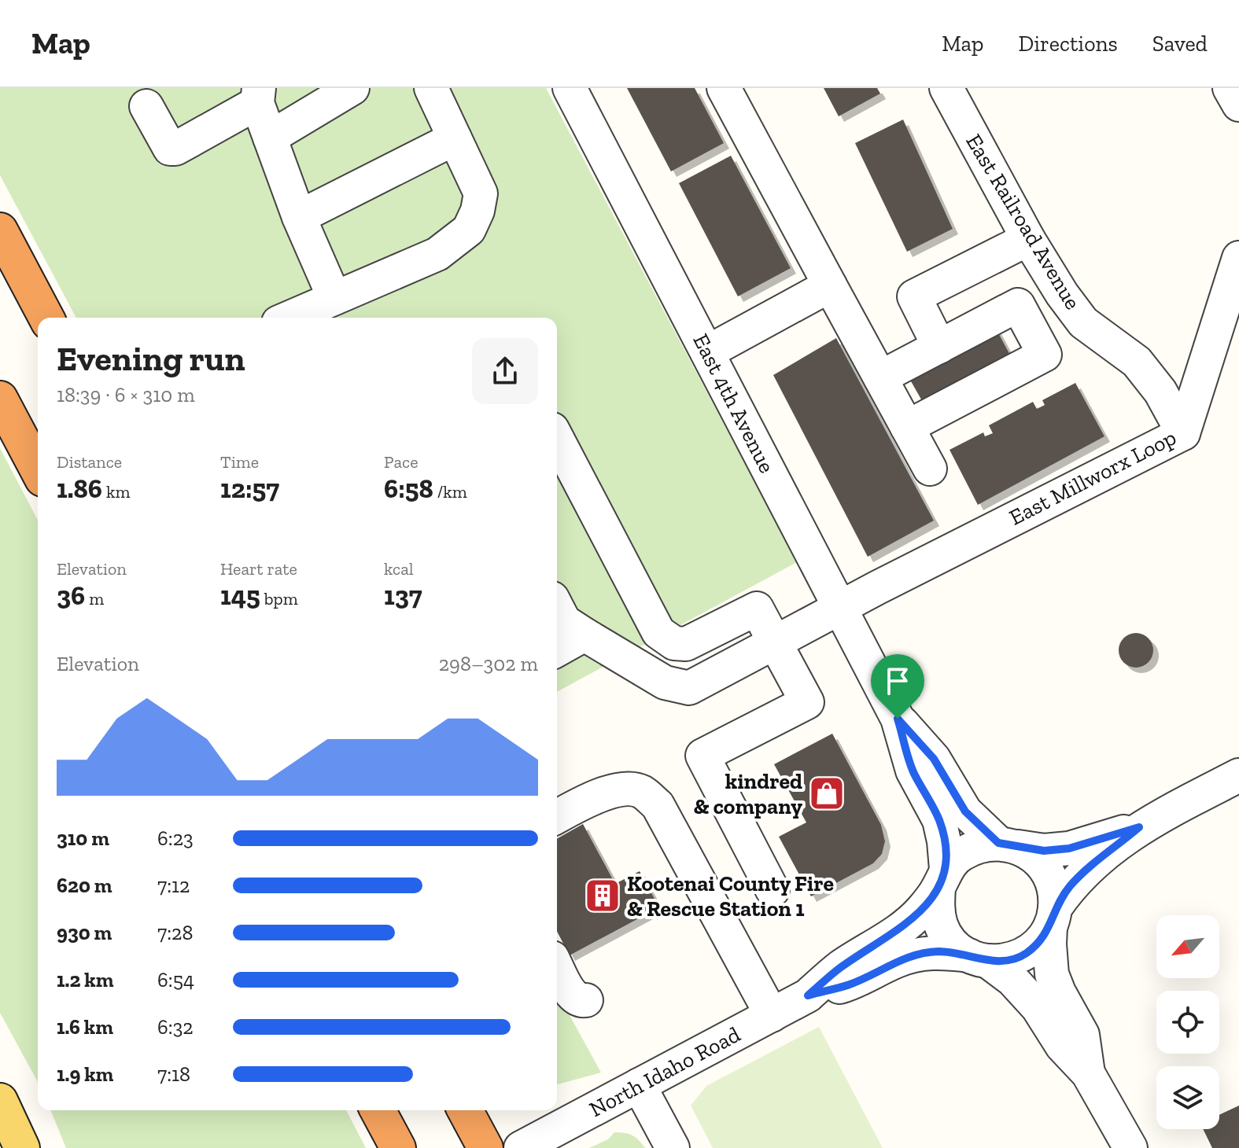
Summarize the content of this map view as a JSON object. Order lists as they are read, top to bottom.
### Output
{
  "streets": {
    "street": [
      "East Railroad Avenue",
      "East 4th Avenue",
      "East Millworx Loop",
      "North Idaho Road"
    ]
  },
  "crossings": [
    ["East Railroad Avenue", "East Millworx Loop"],
    ["East 4th Avenue", "East Millworx Loop"],
    ["East 4th Avenue", "North Idaho Road"]
  ],
  "places": {
    "shop": ["kindred & company"],
    "building": ["Kootenai County Fire & Rescue Station 1"]
  },
  "north": "bottom left",
  "page": {
    "header": "Map",
    "nav": ["Map", "Directions", "Saved"],
    "heading": ["Evening run", "18:39 · 6 × 310 m"],
    "stats": [
      ["Distance", "1.86 km"],
      ["Time", "12:57"],
      ["Pace", "6:58 /km"],
      ["Elevation", "36 m"],
      ["Heart rate", "145 bpm"],
      ["kcal", "137"]
    ],
    "chart": ["Elevation", "298–302 m"],
    "list": [
      {
        "name": "310 m",
        "note": "6:23"
      },
      {
        "name": "620 m",
        "note": "7:12"
      },
      {
        "name": "930 m",
        "note": "7:28"
      },
      {
        "name": "1.2 km",
        "note": "6:54"
      },
      {
        "name": "1.6 km",
        "note": "6:32"
      },
      {
        "name": "1.9 km",
        "note": "7:18"
      }
    ]
  }
}
